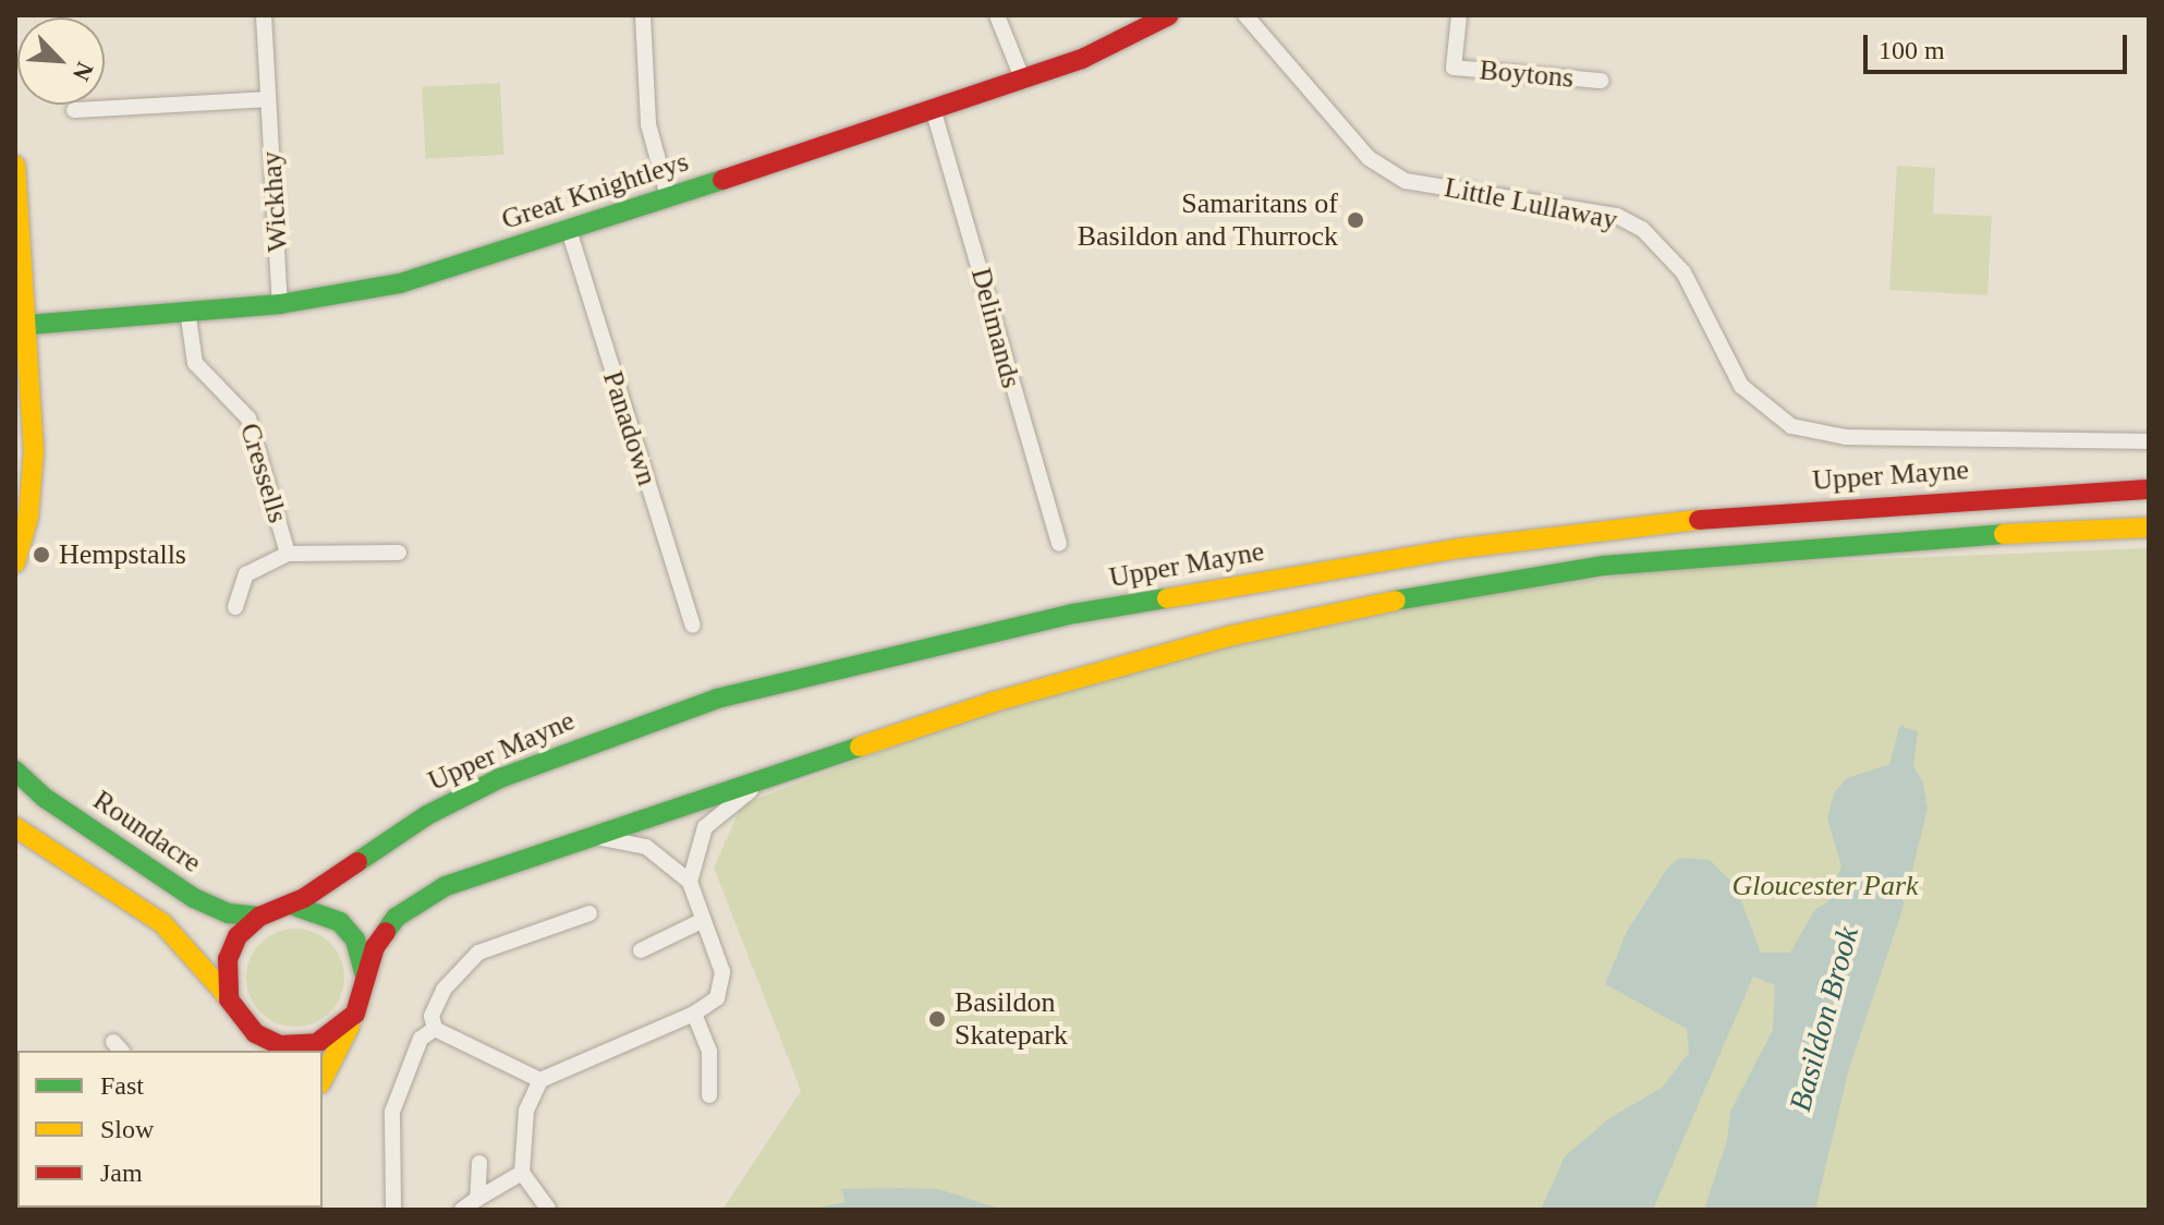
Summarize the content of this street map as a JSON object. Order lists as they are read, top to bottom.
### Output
{
  "streets": {
    "main road": ["Great Knightleys", "Upper Mayne", "Roundacre"],
    "street": [
      "Boytons",
      "Wickhay",
      "Little Lullaway",
      "Delimands",
      "Panadown",
      "Cressells"
    ]
  },
  "crossings": [
    ["Great Knightleys", "Wickhay"],
    ["Great Knightleys", "Delimands"],
    ["Great Knightleys", "Panadown"],
    ["Great Knightleys", "Cressells"],
    ["Upper Mayne", "Roundacre"]
  ],
  "water": ["Basildon Brook"],
  "parks": ["Gloucester Park"],
  "places": ["Samaritans of Basildon and Thurrock", "Hempstalls", "Basildon Skatepark"],
  "legend": ["Fast", "Slow", "Jam"],
  "scale_bar": "100 m",
  "north": "bottom right"
}
